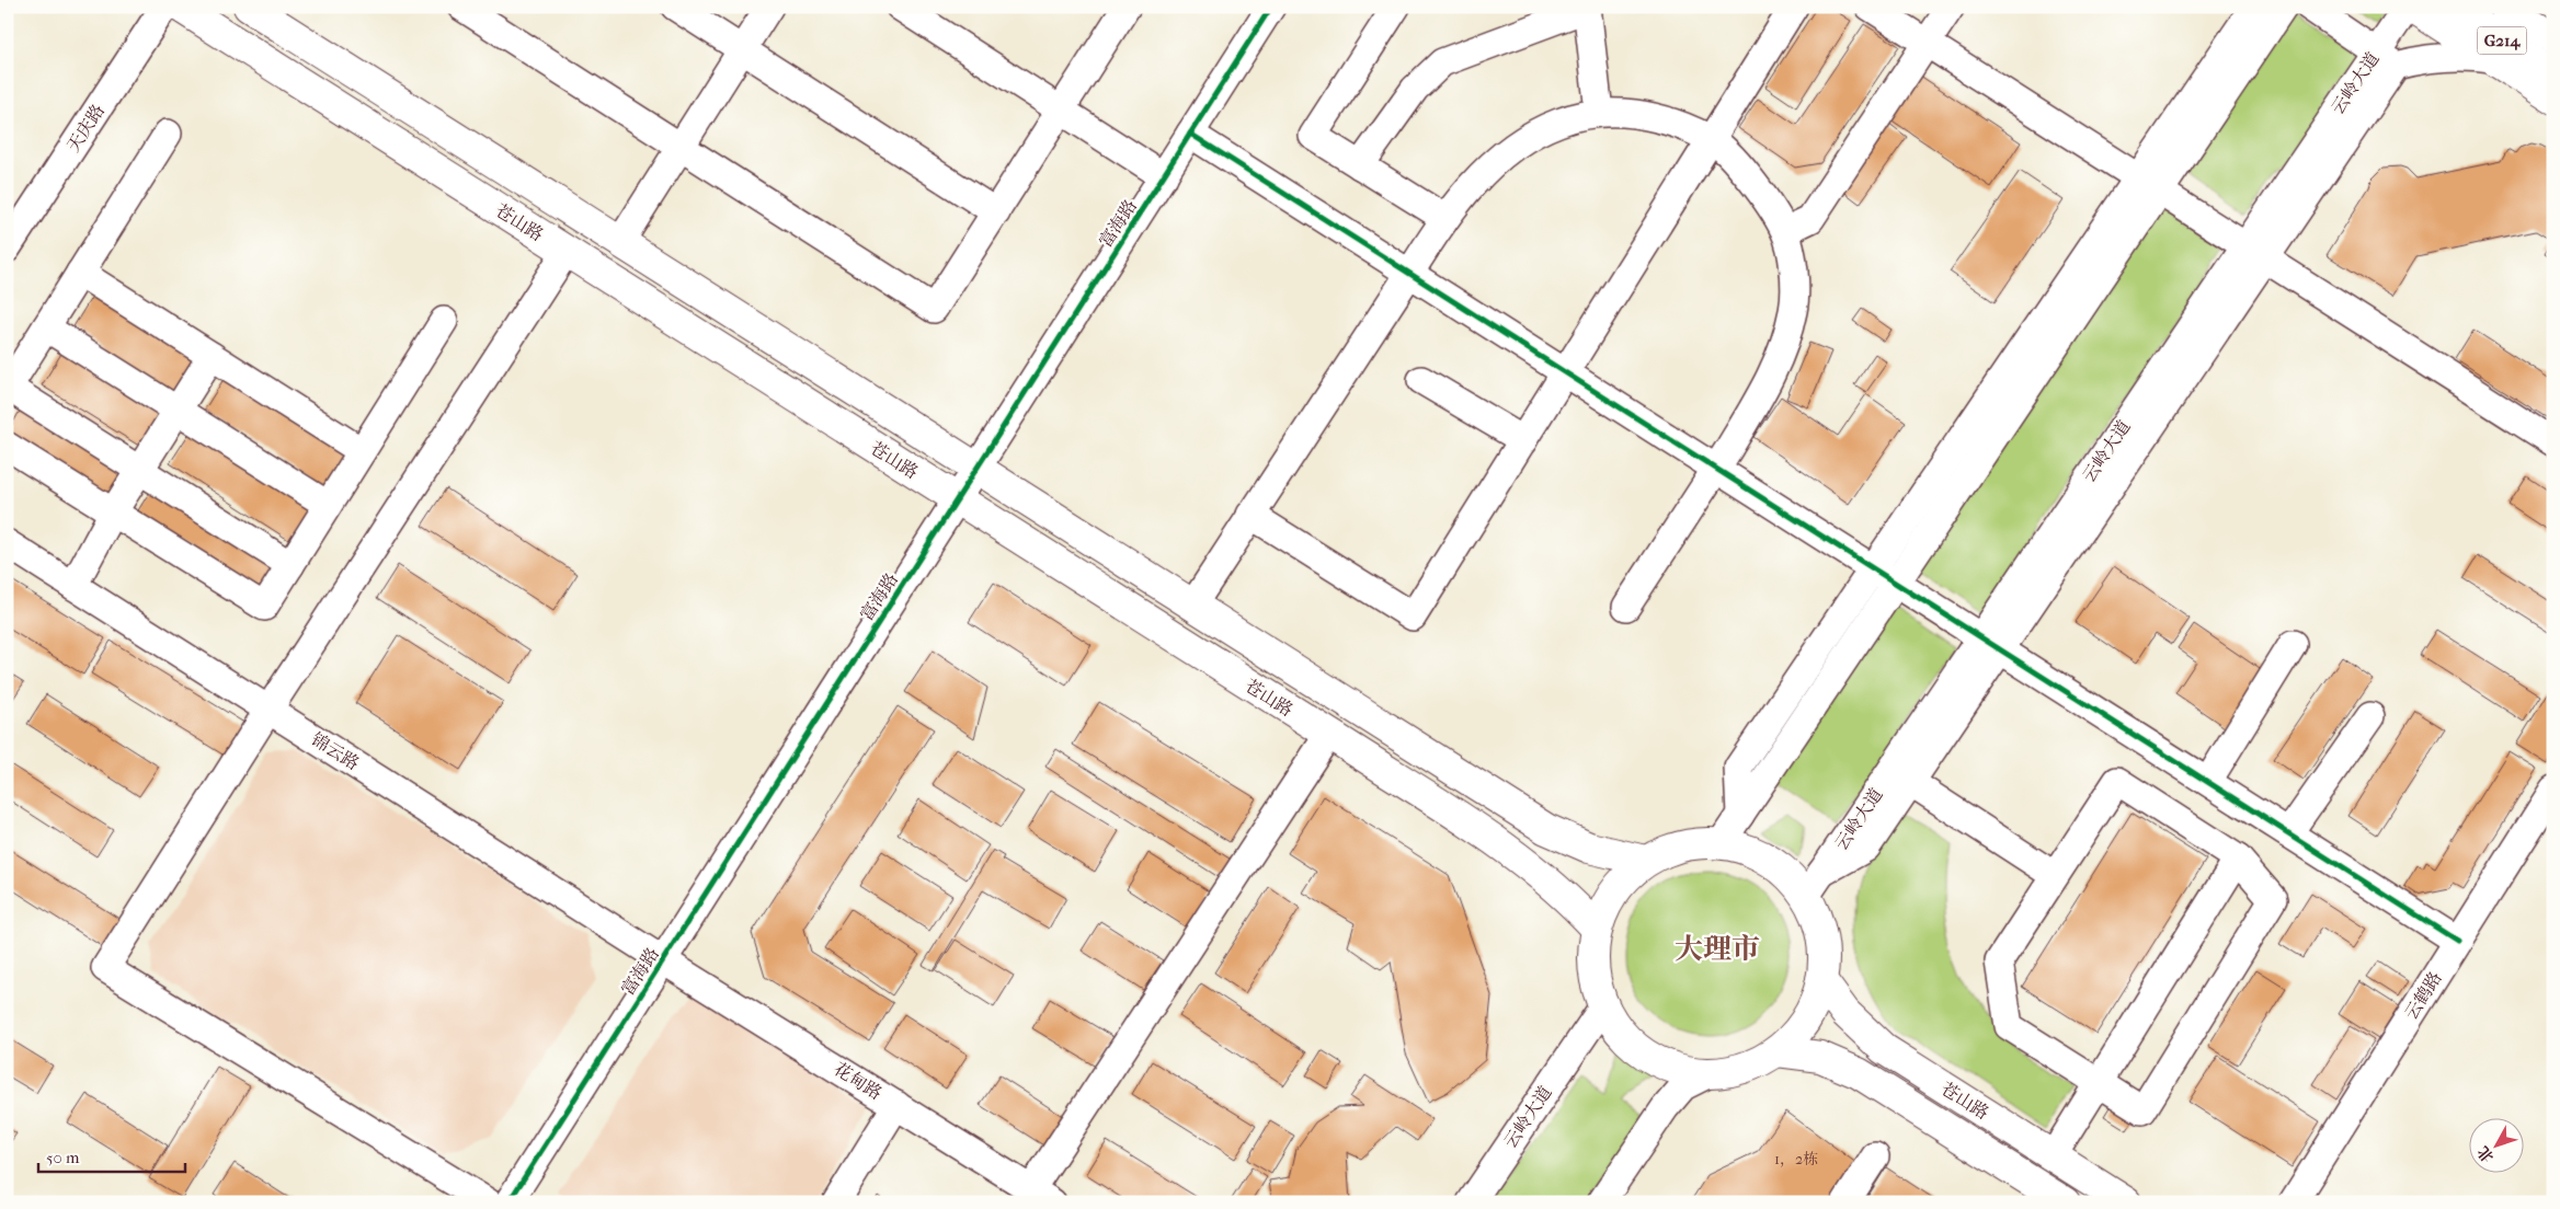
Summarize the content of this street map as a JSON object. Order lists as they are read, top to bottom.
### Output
{
  "streets": {
    "main road": ["G214", "苍山路"],
    "street": [
      "云岭大道",
      "天庆路",
      "富海路",
      "锦云路",
      "云鹤路",
      "花甸路"
    ]
  },
  "crossings": [
    ["苍山路", "富海路"],
    ["富海路", "锦云路"],
    ["富海路", "花甸路"],
    ["锦云路", "花甸路"]
  ],
  "districts": ["大理市"],
  "house_numbers": ["1，2栋"],
  "scale_bar": "50 m",
  "north": "bottom left"
}
